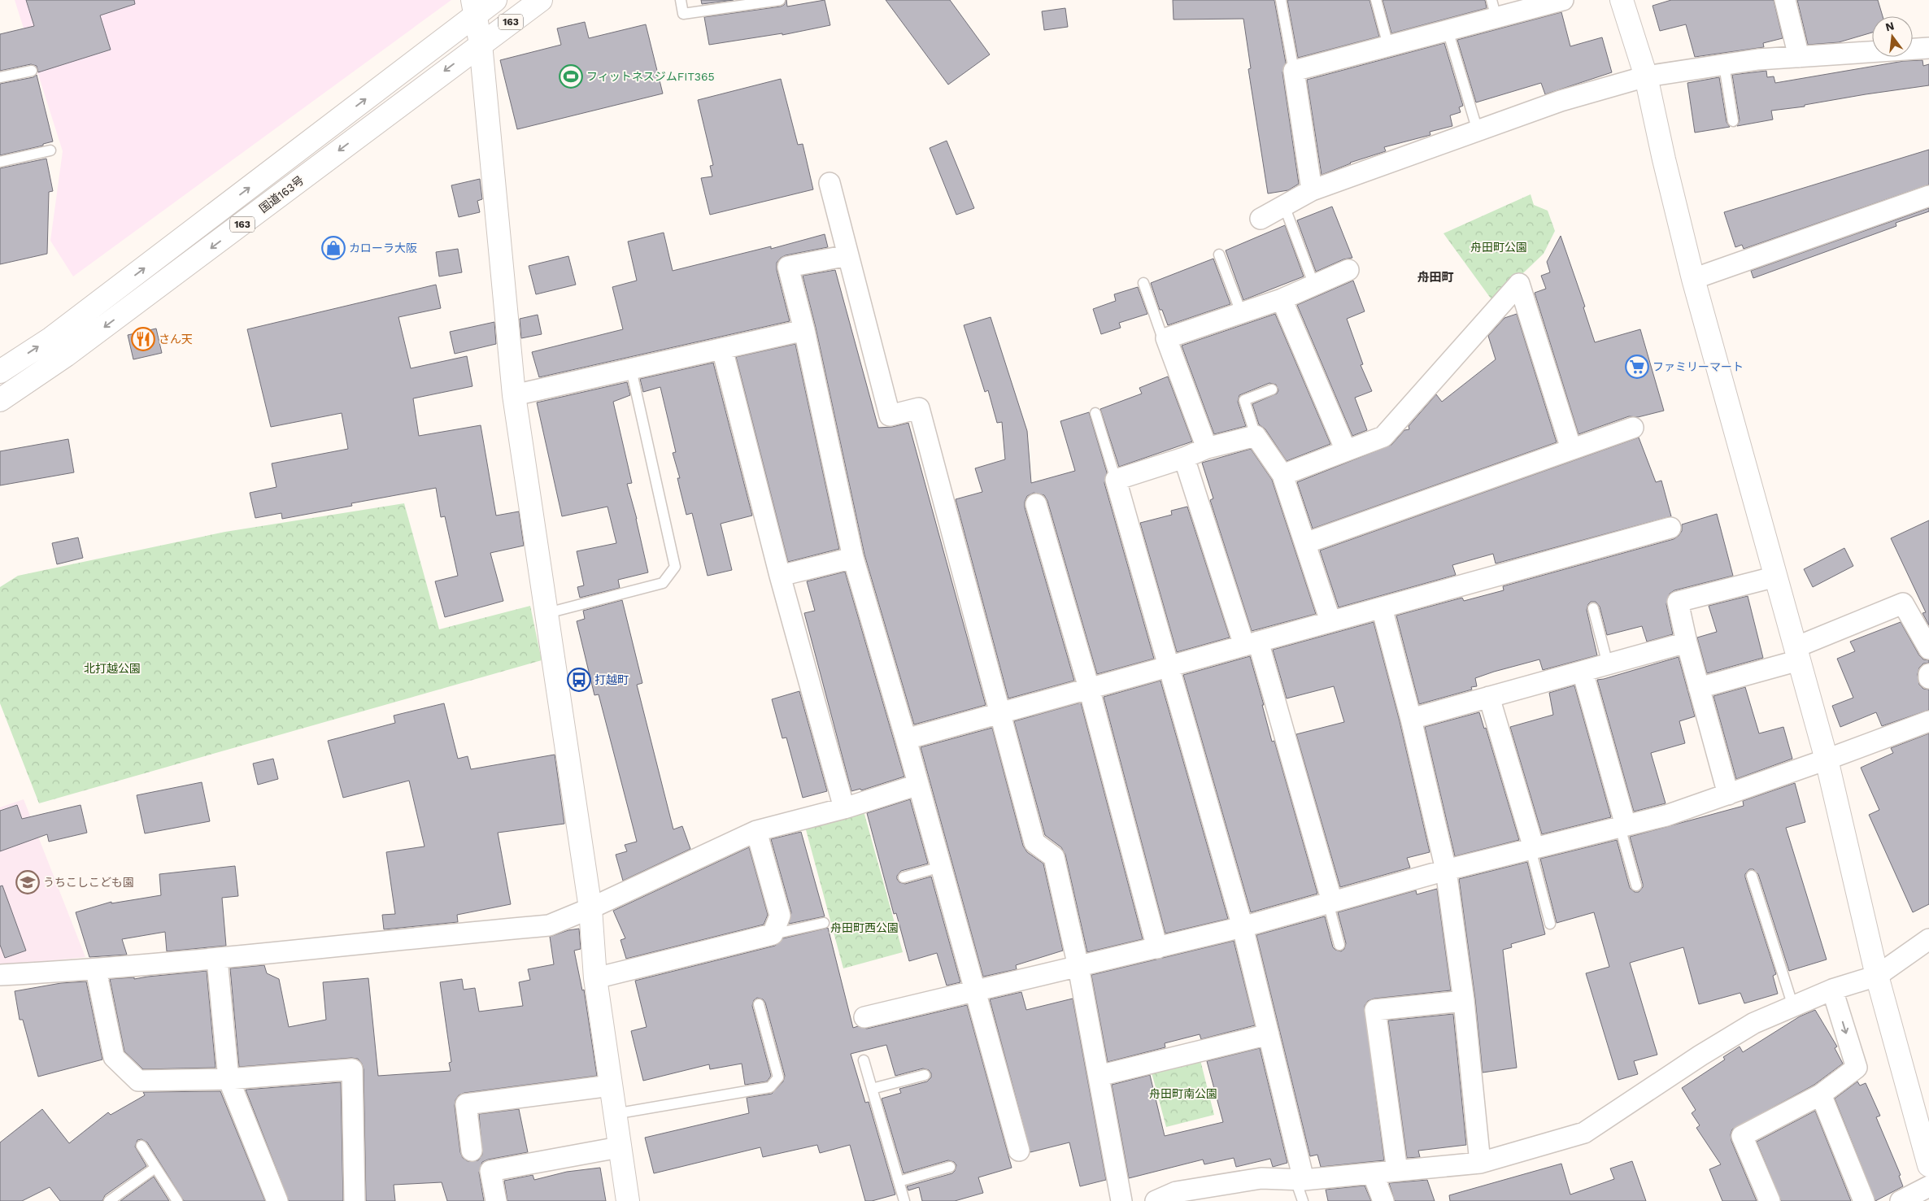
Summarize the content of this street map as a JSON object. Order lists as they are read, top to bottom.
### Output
{
  "streets": {
    "main road": ["163", "国道163号"]
  },
  "districts": ["舟田町"],
  "parks": [
    "舟田町公園",
    "北打越公園",
    "舟田町西公園",
    "舟田町南公園"
  ],
  "places": {
    "sports": ["フィットネスジムFIT365"],
    "shop": ["カローラ大阪"],
    "restaurant": ["さん天"],
    "supermarket": ["ファミリーマート"],
    "bus stop": ["打越町"],
    "school or university": ["うちこしこども園"]
  },
  "north": "top"
}
